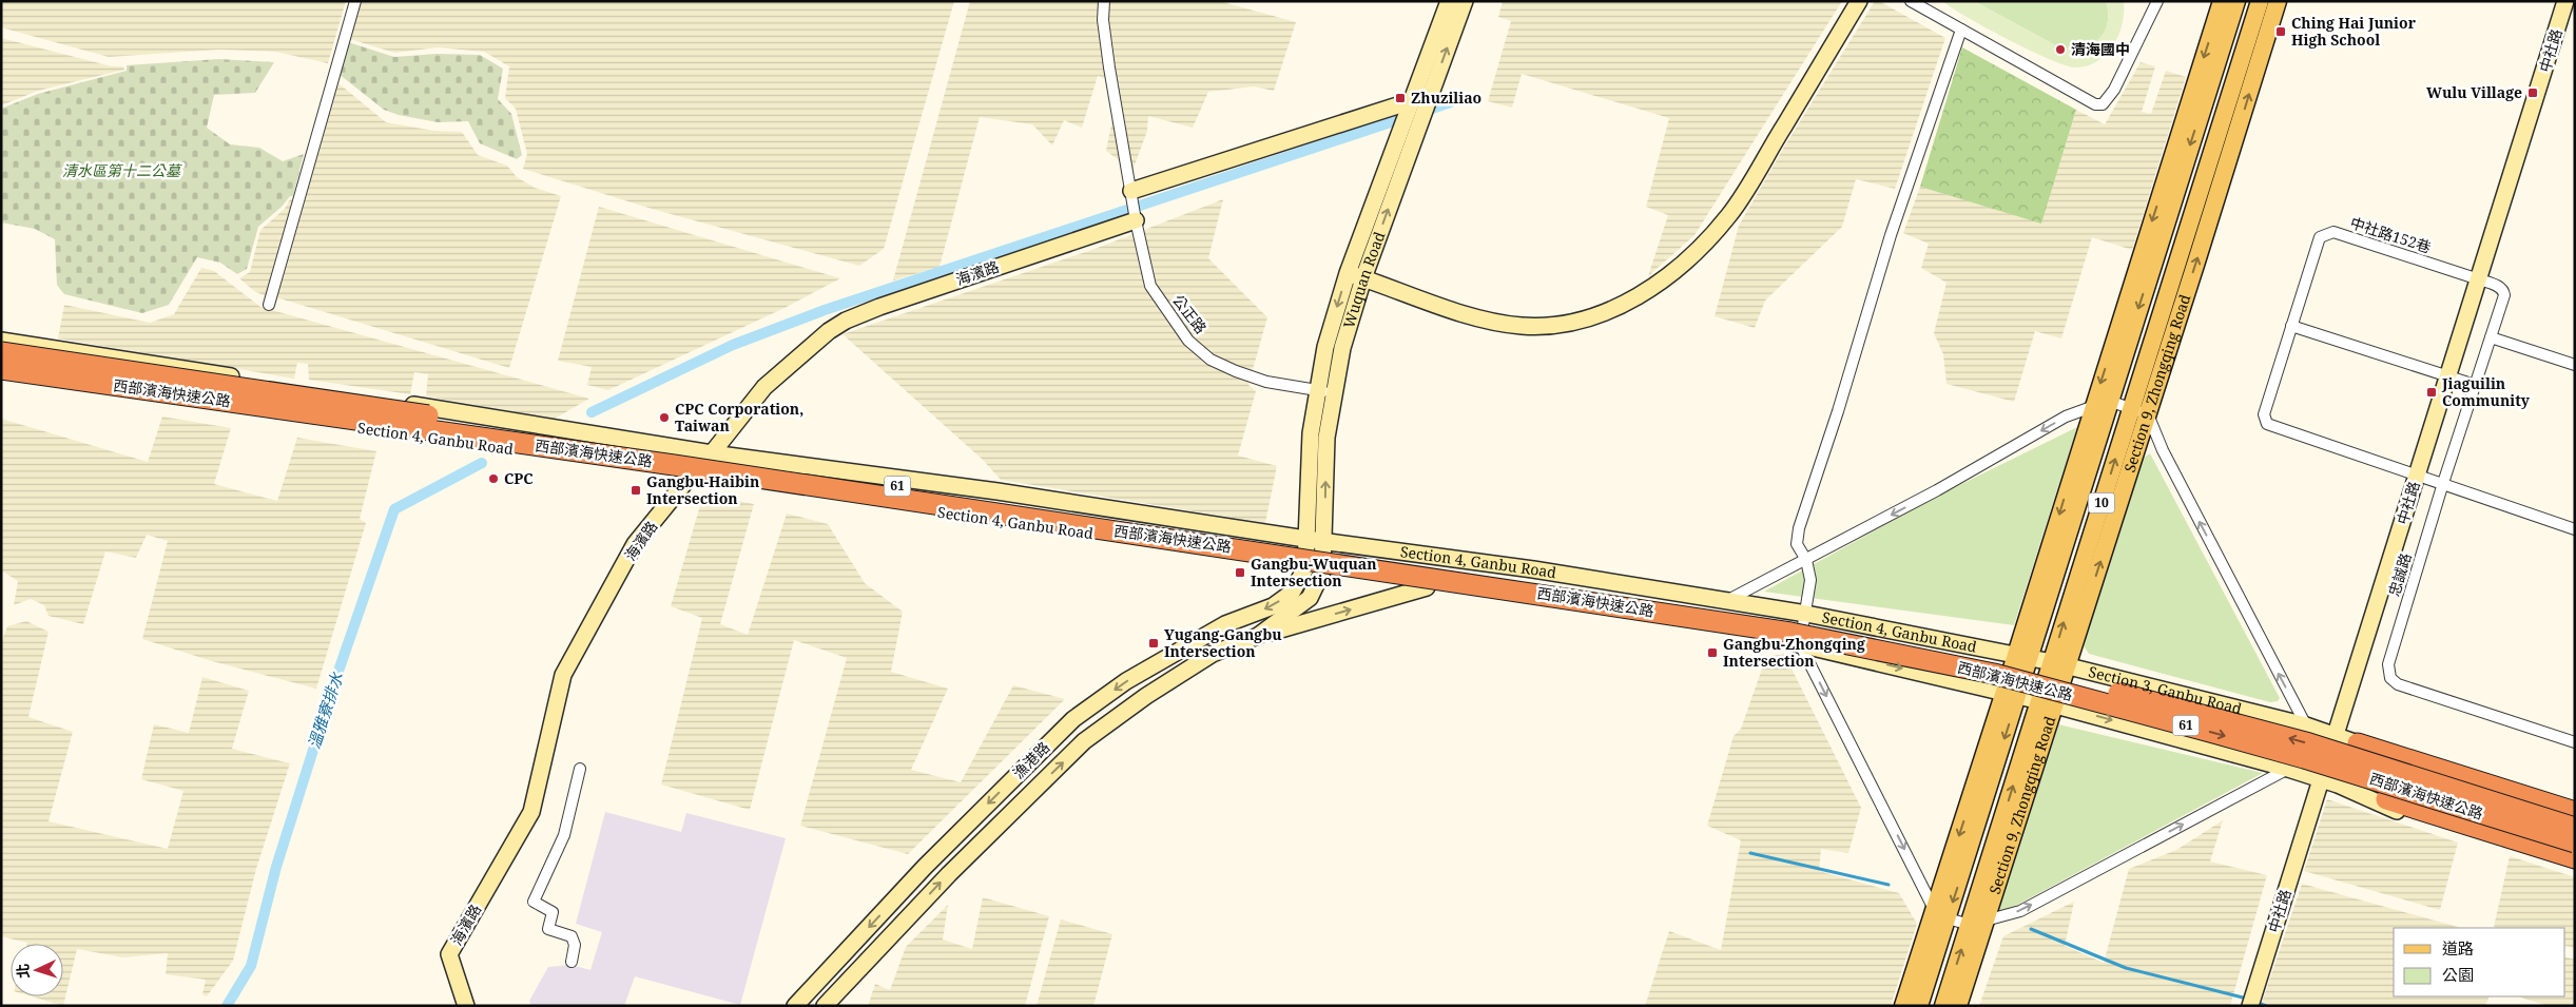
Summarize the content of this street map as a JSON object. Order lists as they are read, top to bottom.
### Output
{
  "streets": {
    "highway": ["西部濱海快速公路", "61"],
    "main road": ["Section 9, Zhongqing Road", "10"],
    "street": [
      "中社路",
      "中社路152巷",
      "海濱路",
      "Wuquan Road",
      "公正路",
      "Section 4, Ganbu Road",
      "忠誠路",
      "Section 3, Ganbu Road",
      "漁港路"
    ]
  },
  "crossings": [
    ["中社路", "中社路152巷"],
    ["中社路", "忠誠路"],
    ["中社路", "Section 3, Ganbu Road"],
    ["中社路152巷", "忠誠路"],
    ["海濱路", "公正路"],
    ["海濱路", "Section 4, Ganbu Road"],
    ["Wuquan Road", "公正路"],
    ["Wuquan Road", "Section 4, Ganbu Road"],
    ["Wuquan Road", "漁港路"],
    ["Section 9, Zhongqing Road", "Section 4, Ganbu Road"],
    ["Section 9, Zhongqing Road", "Section 3, Ganbu Road"],
    ["Section 4, Ganbu Road", "10"],
    ["Section 4, Ganbu Road", "Section 3, Ganbu Road"],
    ["Section 4, Ganbu Road", "漁港路"],
    ["10", "Section 3, Ganbu Road"]
  ],
  "water": ["溫雅寮排水"],
  "parks": ["清水區第十二公墓"],
  "places": {
    "transit": [
      "Ching Hai Junior High School",
      "Wulu Village",
      "Zhuziliao",
      "Jiaguilin Community",
      "Gangbu-Haibin Intersection",
      "Gangbu-Wuquan Intersection",
      "Yugang-Gangbu Intersection",
      "Gangbu-Zhongqing Intersection"
    ],
    "other": ["清海國中", "CPC Corporation, Taiwan", "CPC"]
  },
  "legend": ["道路", "公園"],
  "north": "left"
}
